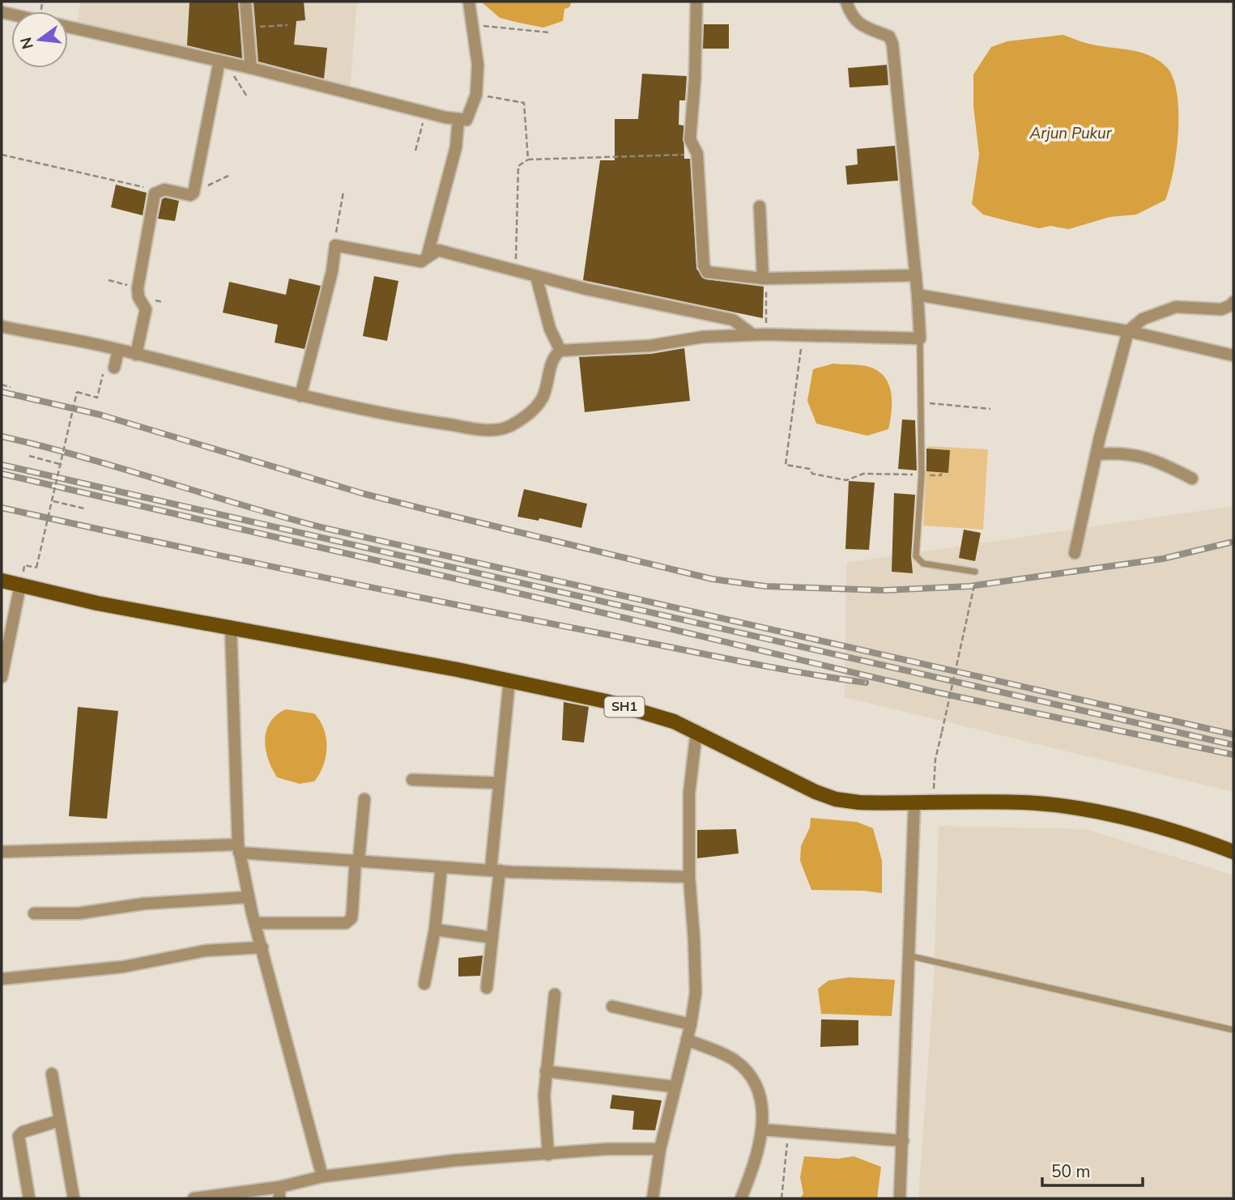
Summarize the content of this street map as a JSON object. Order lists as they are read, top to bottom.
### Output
{
  "streets": {
    "main road": ["SH1"]
  },
  "water": ["Arjun Pukur"],
  "scale_bar": "50 m",
  "north": "left"
}
